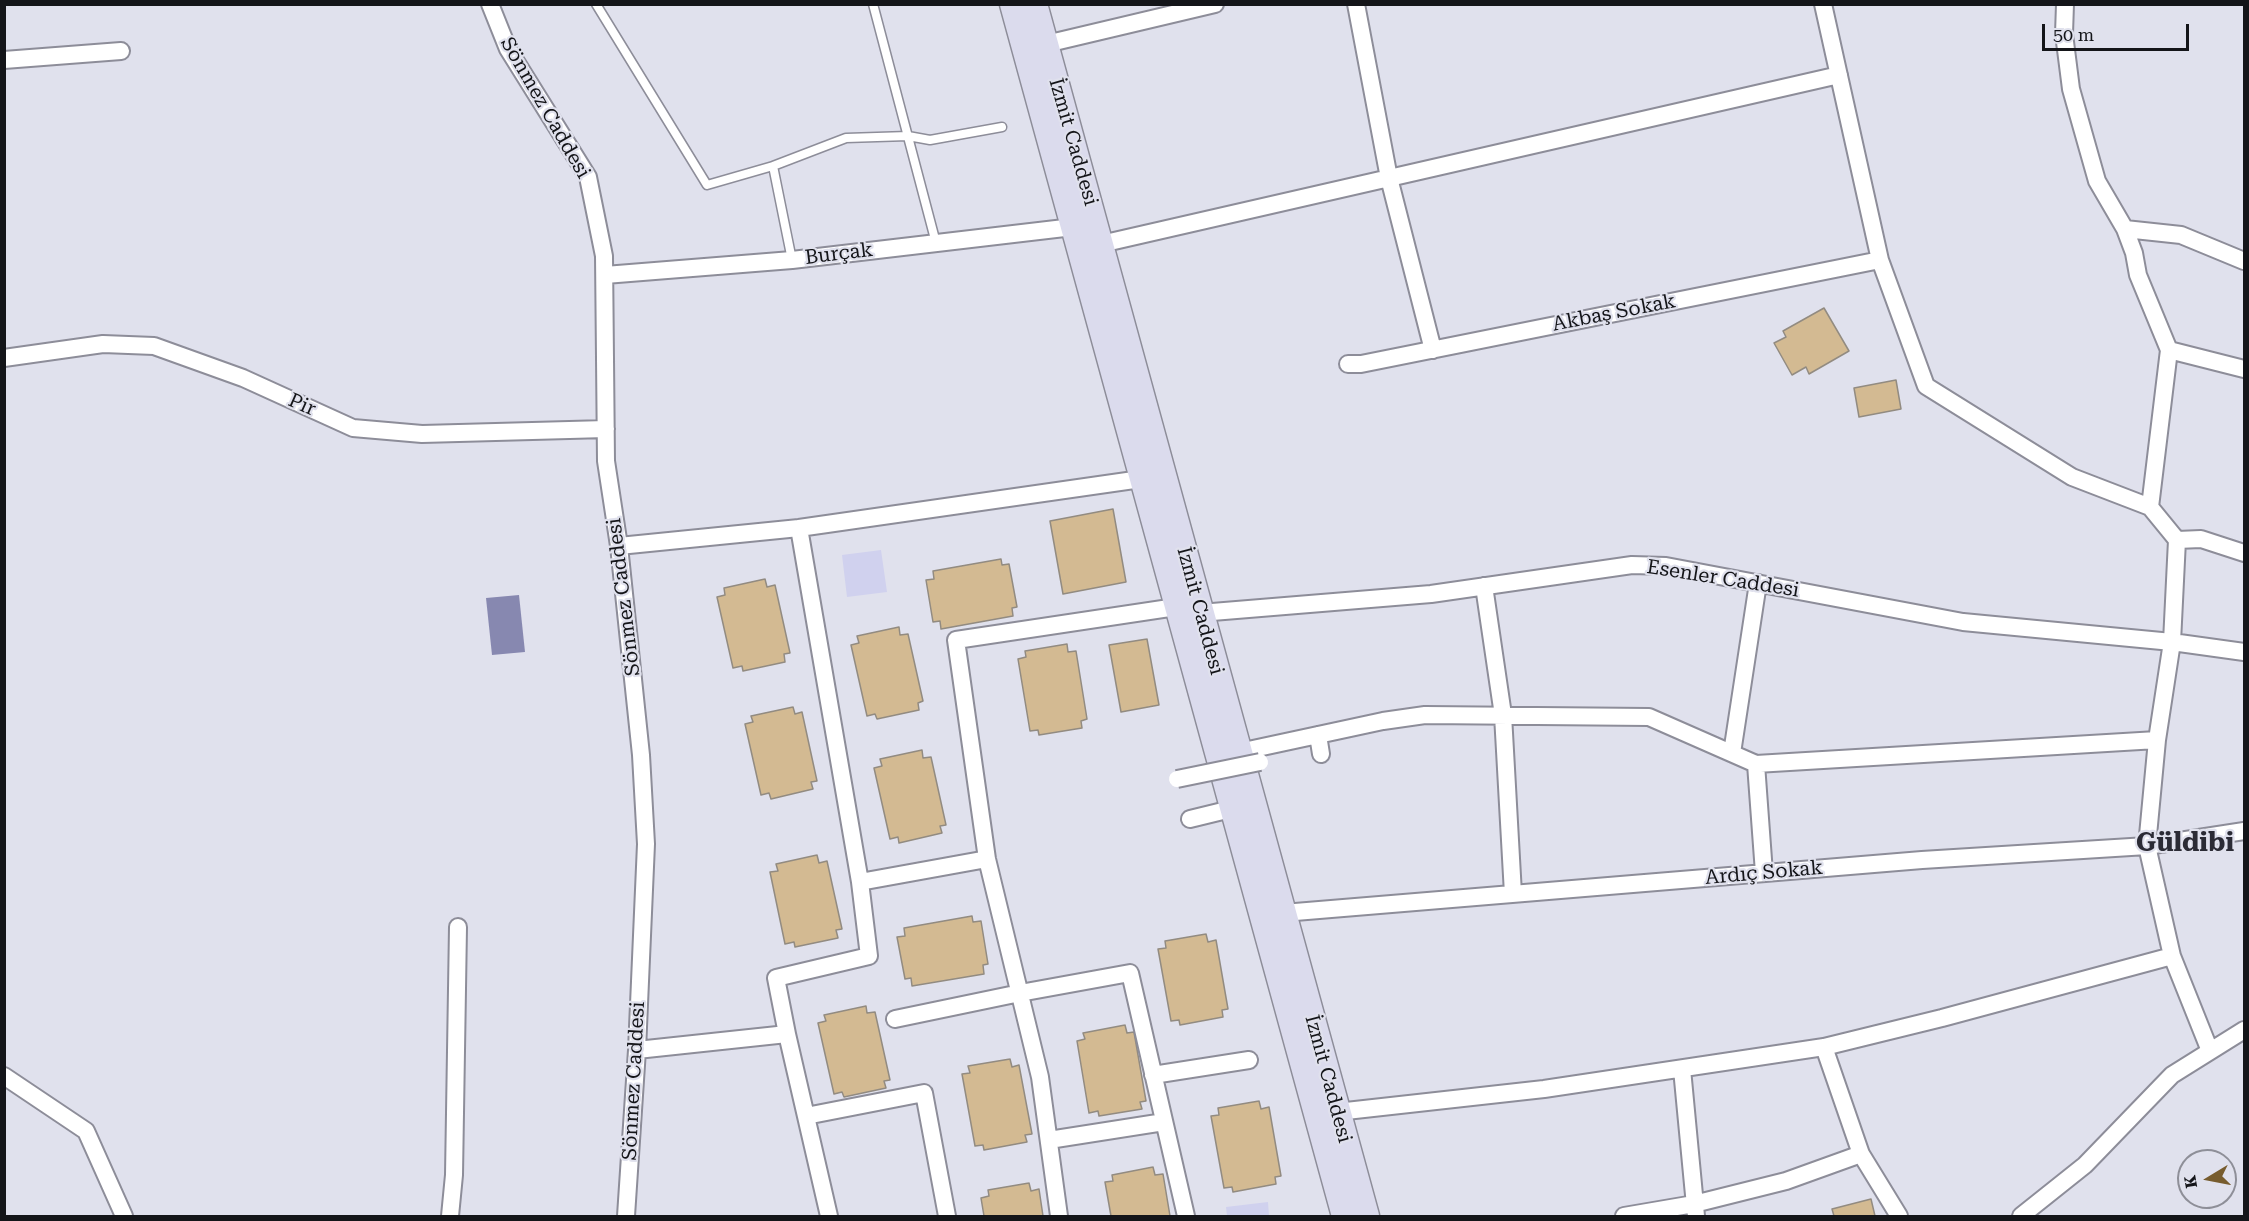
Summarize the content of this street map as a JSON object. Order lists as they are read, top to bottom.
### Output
{
  "streets": {
    "main road": ["İzmit Caddesi"],
    "street": [
      "Sönmez Caddesi",
      "Burçak",
      "Akbaş Sokak",
      "Pir",
      "Esenler Caddesi",
      "Ardıç Sokak"
    ]
  },
  "crossings": [
    ["Sönmez Caddesi", "Burçak"],
    ["Sönmez Caddesi", "Pir"],
    ["İzmit Caddesi", "Burçak"],
    ["İzmit Caddesi", "Esenler Caddesi"],
    ["İzmit Caddesi", "Ardıç Sokak"]
  ],
  "districts": ["Güldibi"],
  "scale_bar": "50 m",
  "north": "left"
}
